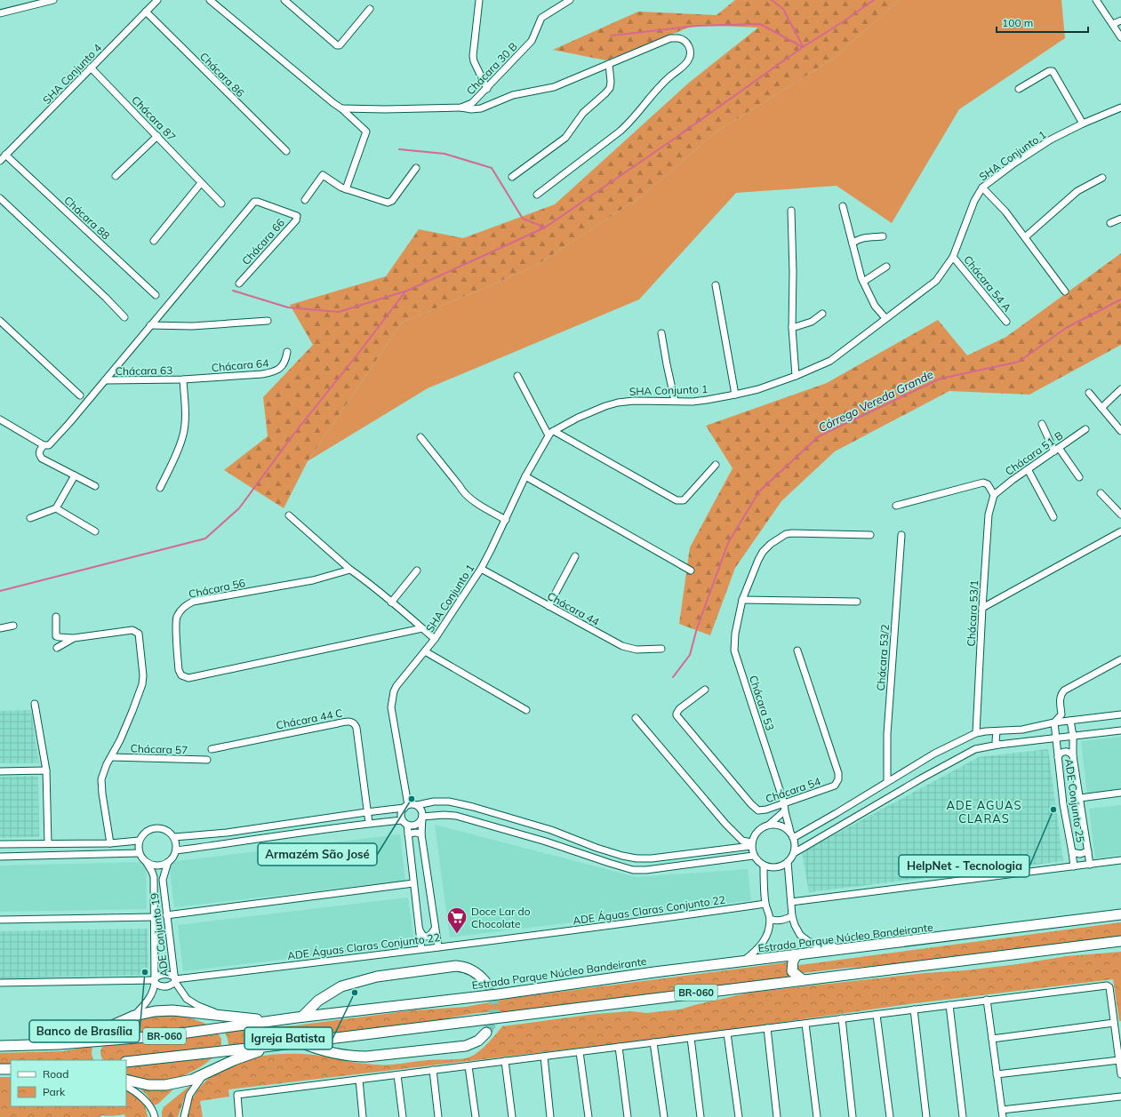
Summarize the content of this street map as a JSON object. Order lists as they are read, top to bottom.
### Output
{
  "streets": {
    "highway": ["Estrada Parque Núcleo Bandeirante", "BR-060"],
    "street": [
      "Chácara 30 B",
      "SHA Conjunto 4",
      "Chácara 86",
      "Chácara 87",
      "SHA Conjunto 1",
      "Chácara 88",
      "Chácara 66",
      "Chácara 54 A",
      "Chácara 64",
      "Chácara 63",
      "Chácara 51 B",
      "Chácara 56",
      "Chácara 44",
      "Chácara 53/1",
      "Chácara 53/2",
      "Chácara 53",
      "Chácara 44 C",
      "Chácara 57",
      "Chácara 54",
      "ADE Conjunto 25",
      "ADE Águas Claras Conjunto 22",
      "ADE Conjunto 19"
    ]
  },
  "crossings": [
    ["SHA Conjunto 4", "Chácara 86"],
    ["SHA Conjunto 4", "Chácara 87"],
    ["SHA Conjunto 4", "Chácara 88"],
    ["SHA Conjunto 1", "Chácara 54 A"],
    ["SHA Conjunto 1", "Chácara 44"],
    ["Chácara 64", "Chácara 63"],
    ["Chácara 51 B", "Chácara 53/1"],
    ["Chácara 53", "Chácara 54"],
    ["ADE Águas Claras Conjunto 22", "ADE Conjunto 19"]
  ],
  "districts": ["ADE AGUAS CLARAS"],
  "water": ["Córrego Vereda Grande"],
  "places": {
    "other": [
      "Armazém São José",
      "HelpNet - Tecnologia",
      "Banco de Brasília",
      "Igreja Batista"
    ],
    "supermarket": ["Doce Lar do Chocolate"]
  },
  "legend": ["Road", "Park"],
  "scale_bar": "100 m"
}
